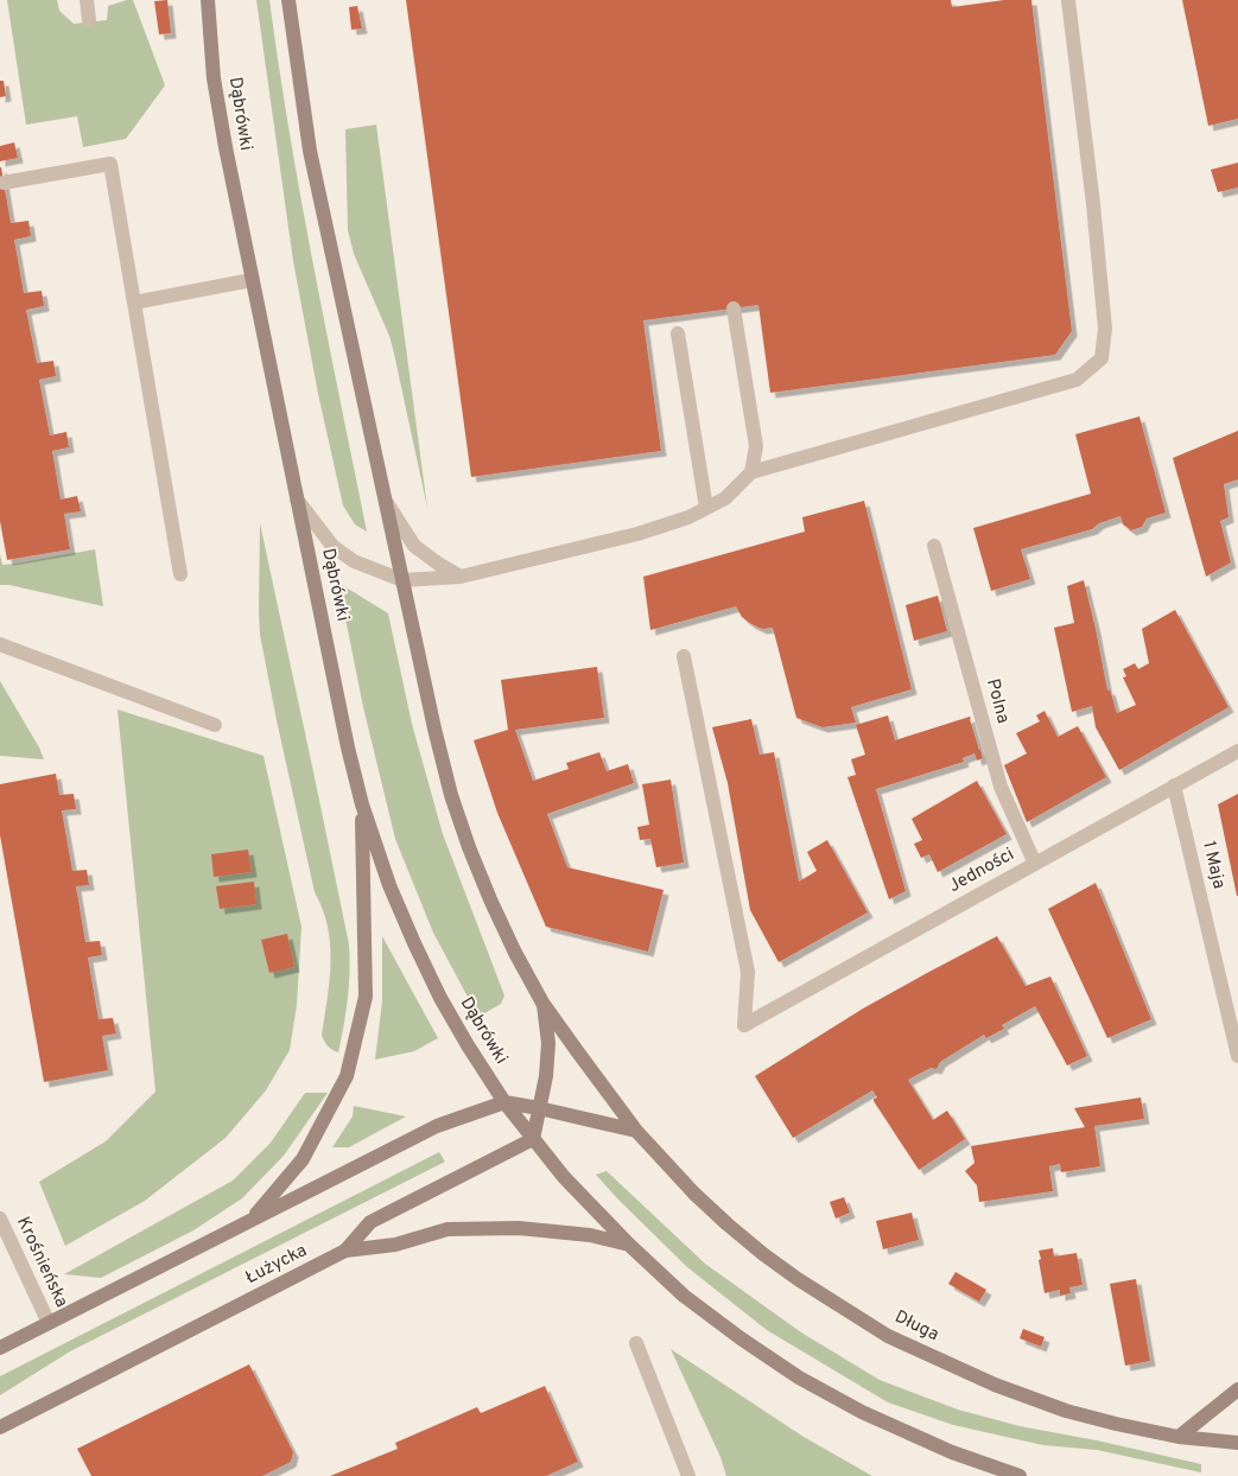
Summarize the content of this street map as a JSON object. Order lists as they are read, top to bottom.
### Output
{
  "streets": {
    "main road": ["Dąbrówki", "Łużycka", "Długa"],
    "street": [
      "Polna",
      "1 Maja",
      "Jedności",
      "Krośnieńska"
    ]
  },
  "crossings": [
    ["Dąbrówki", "Łużycka"],
    ["Polna", "Jedności"],
    ["1 Maja", "Jedności"]
  ]
}
